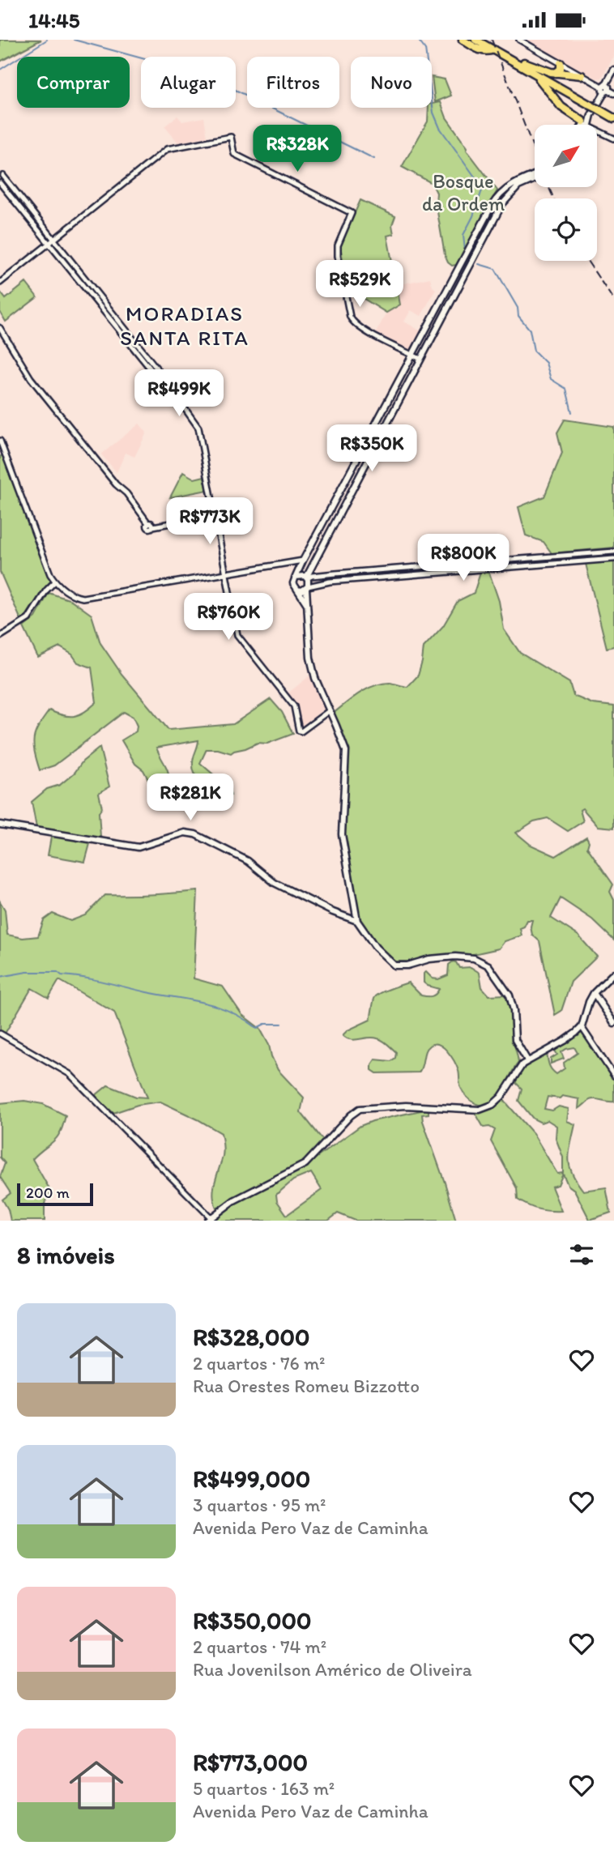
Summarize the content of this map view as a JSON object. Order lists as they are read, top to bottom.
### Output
{
  "districts": ["MORADIAS SANTA RITA"],
  "parks": ["Bosque da Ordem"],
  "scale_bar": "200 m",
  "north": "top right",
  "page": {
    "status": "14:45",
    "chip": [
      "Comprar",
      "Alugar",
      "Filtros",
      "Novo"
    ],
    "price": [
      "R$328K",
      "R$529K",
      "R$499K",
      "R$350K",
      "R$773K",
      "R$800K",
      "R$760K",
      "R$281K"
    ],
    "scale": "200 m",
    "heading": "8 imóveis",
    "list": [
      {
        "name": "R$328,000",
        "note": "2 quartos · 76 m² · Rua Orestes Romeu Bizzotto"
      },
      {
        "name": "R$499,000",
        "note": "3 quartos · 95 m² · Avenida Pero Vaz de Caminha"
      },
      {
        "name": "R$350,000",
        "note": "2 quartos · 74 m² · Rua Jovenilson Américo de Oliveira"
      },
      {
        "name": "R$773,000",
        "note": "5 quartos · 163 m² · Avenida Pero Vaz de Caminha"
      }
    ]
  }
}
